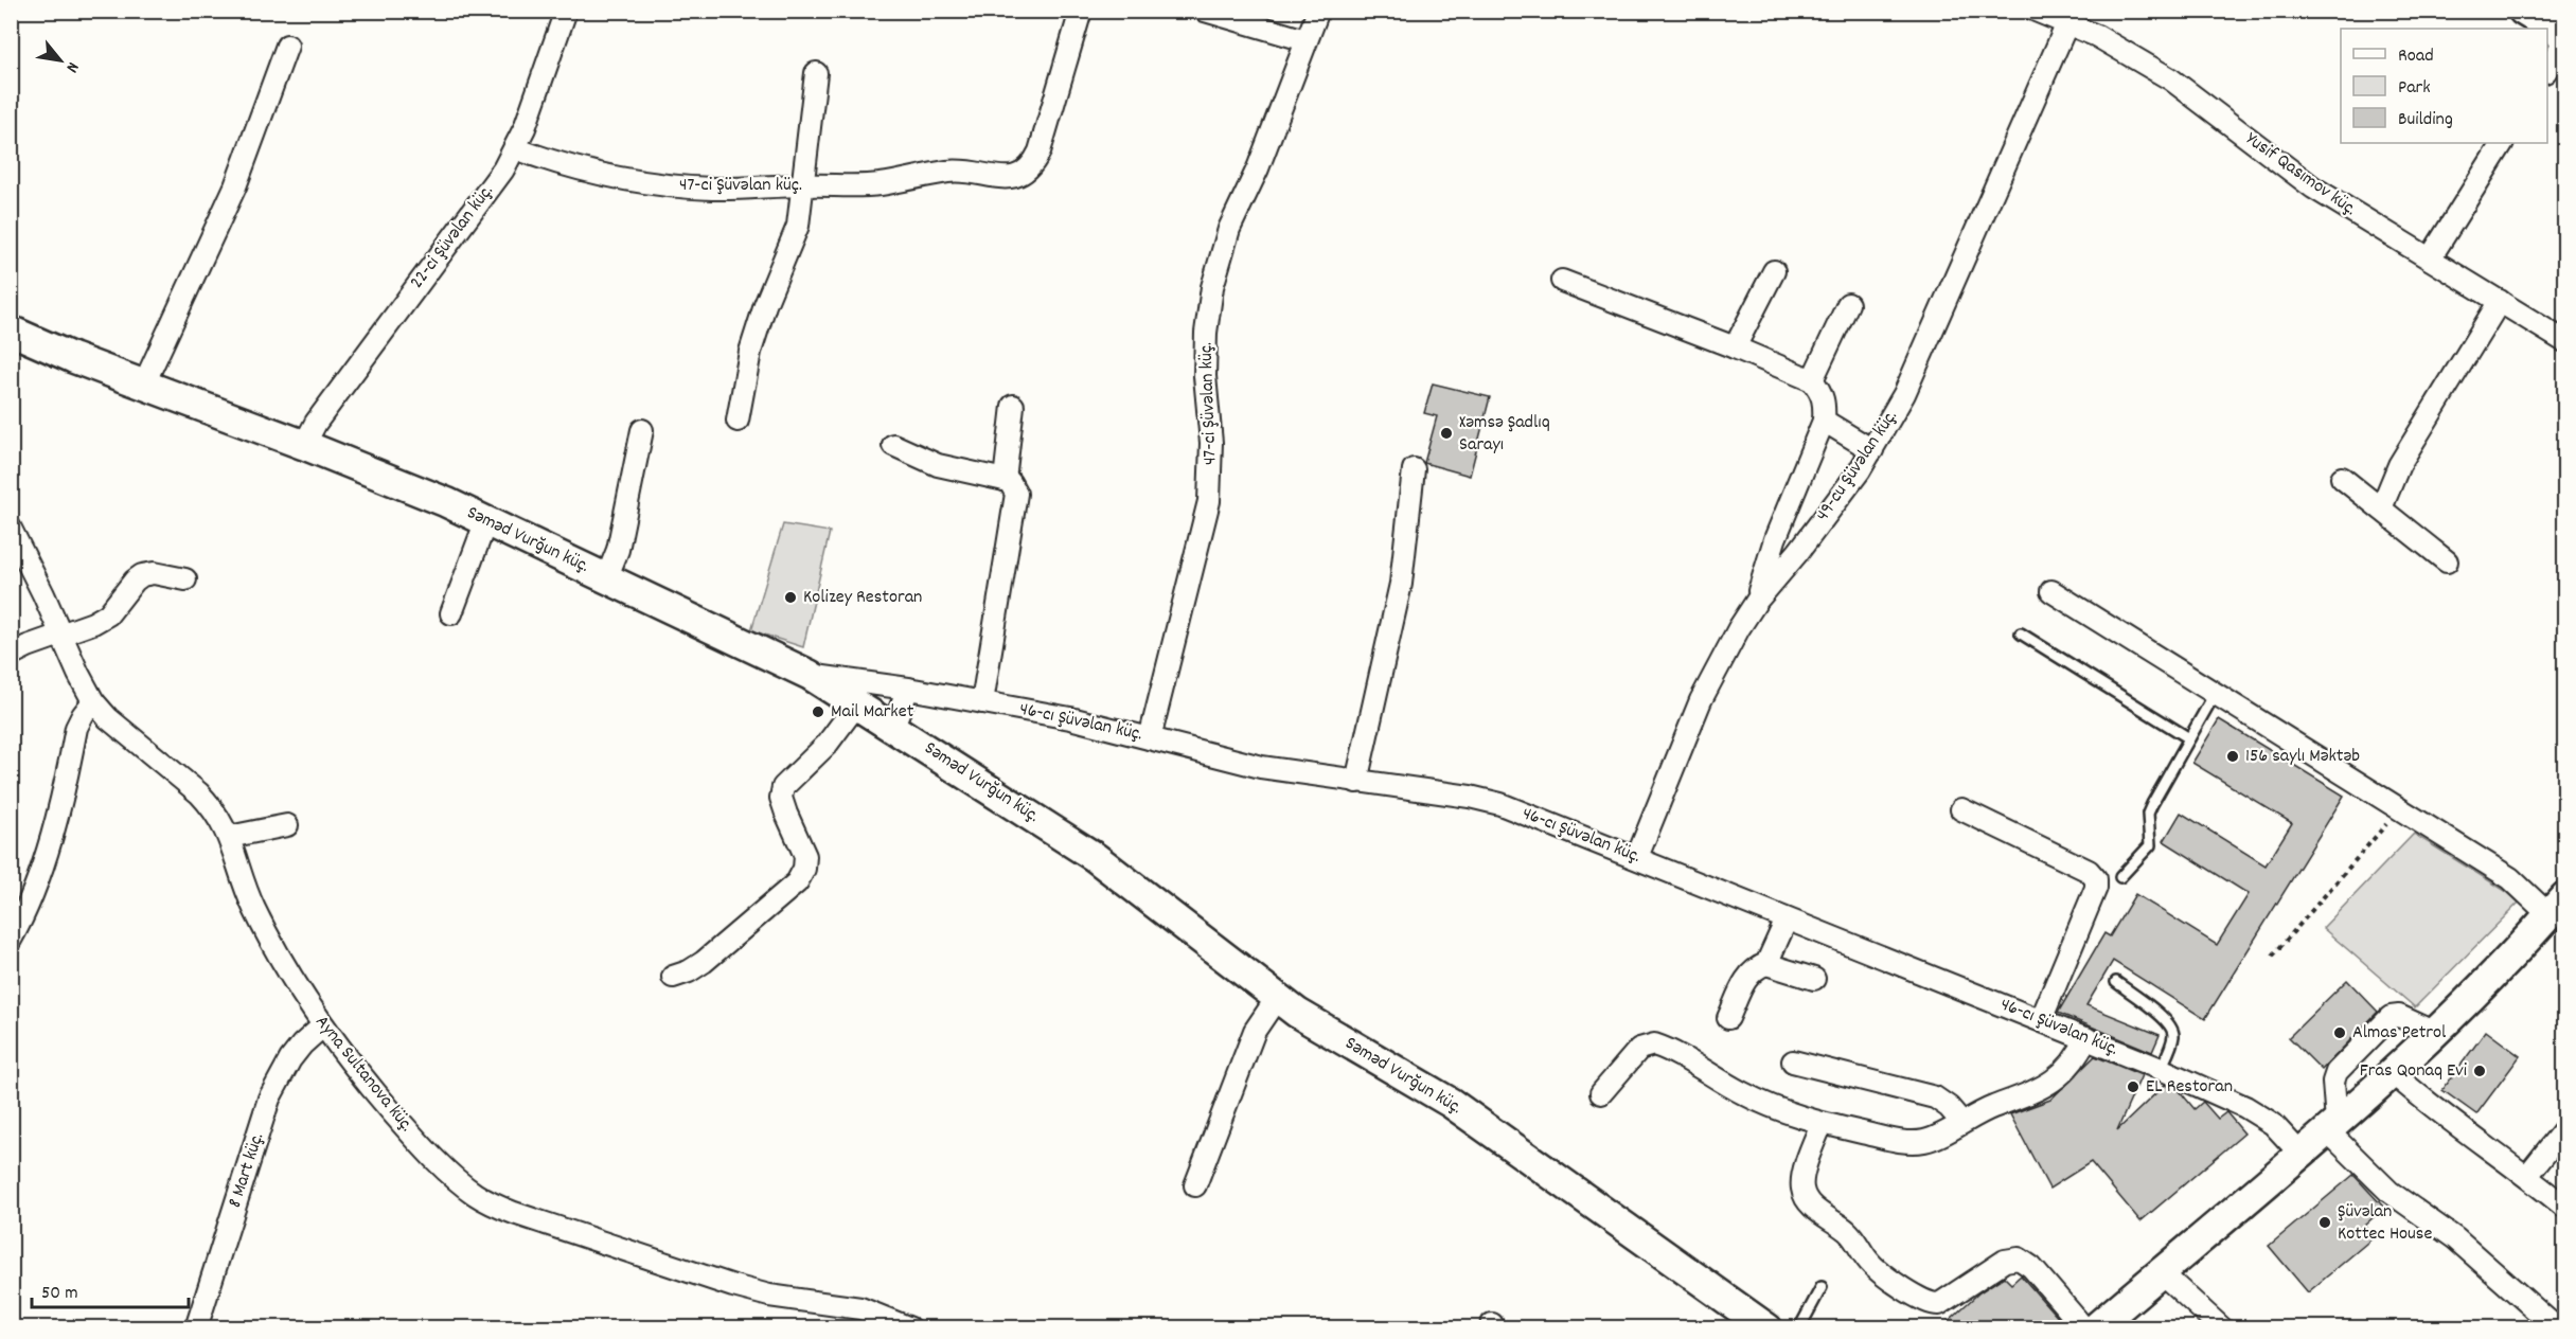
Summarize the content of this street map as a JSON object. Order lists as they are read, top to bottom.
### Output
{
  "streets": {
    "street": [
      "Yusif Qasımov küç.",
      "47-ci Şüvəlan küç.",
      "22-ci Şüvəlan küç.",
      "49-cu Şüvəlan küç.",
      "Səməd Vurğun küç.",
      "46-cı Şüvəlan küç.",
      "Ayna Sultanova küç.",
      "8 Mart küç."
    ]
  },
  "crossings": [
    ["Yusif Qasımov küç.", "49-cu Şüvəlan küç."],
    ["47-ci Şüvəlan küç.", "22-ci Şüvəlan küç."],
    ["47-ci Şüvəlan küç.", "46-cı Şüvəlan küç."],
    ["22-ci Şüvəlan küç.", "Səməd Vurğun küç."],
    ["49-cu Şüvəlan küç.", "46-cı Şüvəlan küç."],
    ["Səməd Vurğun küç.", "46-cı Şüvəlan küç."],
    ["Ayna Sultanova küç.", "8 Mart küç."]
  ],
  "places": [
    "Xəmsə Şadlıq Sarayı",
    "Kolizey Restoran",
    "Mail Market",
    "156 saylı Məktəb",
    "Almas Petrol",
    "Fras Qonaq Evi",
    "EL Restoran",
    "Şüvəlan Kottec House"
  ],
  "legend": ["Road", "Park", "Building"],
  "scale_bar": "50 m",
  "north": "bottom right"
}
